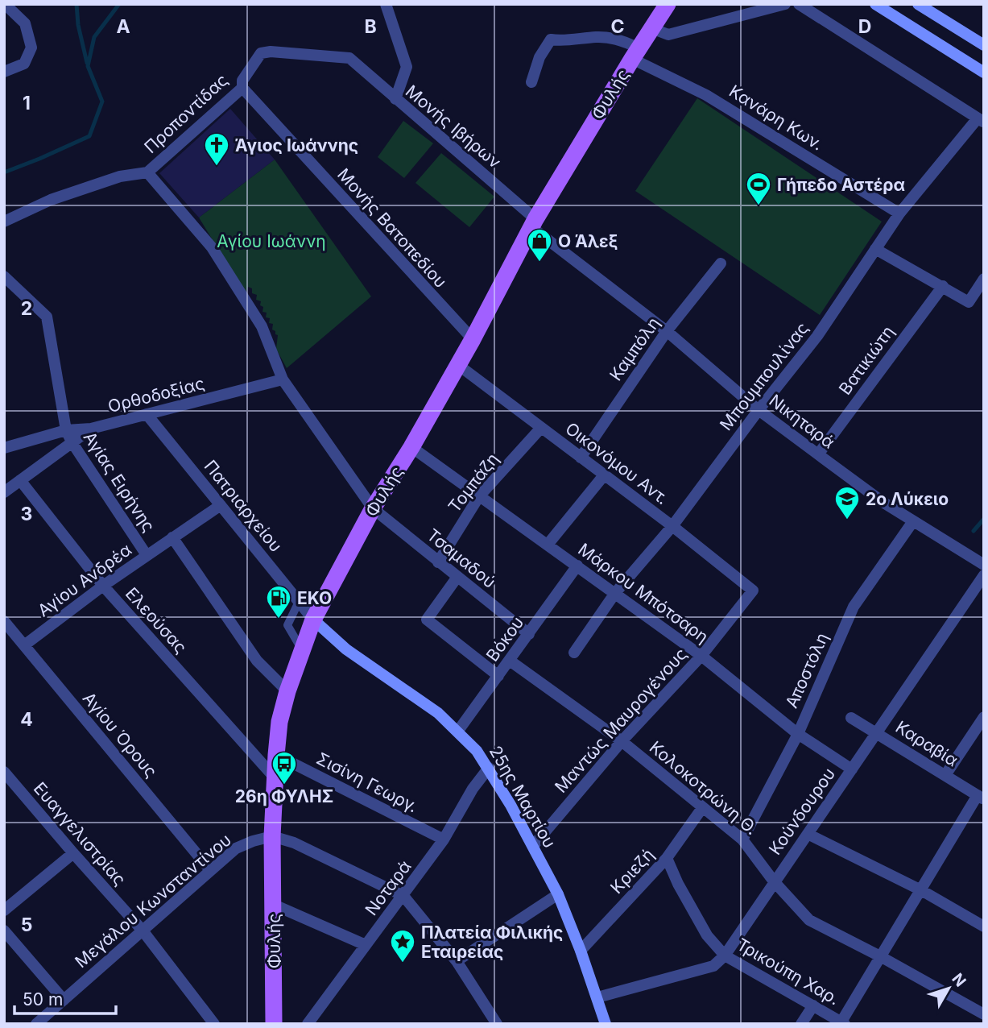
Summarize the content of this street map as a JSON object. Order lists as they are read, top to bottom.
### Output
{
  "streets": {
    "main road": ["Φυλής", "25ης Μαρτίου"],
    "street": [
      "Προποντίδας",
      "Κανάρη Κων.",
      "Μονής Ιβήρων",
      "Μονής Βατοπεδίου",
      "Καμπόλη",
      "Βατικιώτη",
      "Μπουμπουλίνας",
      "Ορθοδοξίας",
      "Νικηταρά",
      "Οικονόμου Αντ.",
      "Αγίας Ειρήνης",
      "Τομπάζη",
      "Πατριαρχείου",
      "Τσαμαδού",
      "Αγίου Ανδρέα",
      "Μάρκου Μπότσαρη",
      "Ελεούσας",
      "Βόκου",
      "Αποστόλη",
      "Μαντώς Μαυρογένους",
      "Αγίου Όρους",
      "Καραβία",
      "Σισίνη Γεωργ.",
      "Κολοκοτρώνη Θ.",
      "Κούνδουρου",
      "Ευαγγελιστρίας",
      "Κριεζή",
      "Νοταρά",
      "Μεγάλου Κωνσταντίνου",
      "Τρικούπη Χαρ."
    ]
  },
  "crossings": [
    ["Φυλής", "Κανάρη Κων."],
    ["Φυλής", "Μονής Ιβήρων"],
    ["Φυλής", "Μονής Βατοπεδίου"],
    ["Φυλής", "Νικηταρά"],
    ["Φυλής", "Οικονόμου Αντ."],
    ["Φυλής", "Αγίας Ειρήνης"],
    ["Φυλής", "Πατριαρχείου"],
    ["Φυλής", "Τσαμαδού"],
    ["Φυλής", "Μάρκου Μπότσαρη"],
    ["Φυλής", "Ελεούσας"],
    ["Φυλής", "Σισίνη Γεωργ."],
    ["Φυλής", "25ης Μαρτίου"],
    ["Φυλής", "Μεγάλου Κωνσταντίνου"],
    ["Προποντίδας", "Μονής Ιβήρων"],
    ["Προποντίδας", "Μονής Βατοπεδίου"],
    ["Κανάρη Κων.", "Μπουμπουλίνας"],
    ["Μονής Ιβήρων", "Νικηταρά"],
    ["Καμπόλη", "Νικηταρά"],
    ["Καμπόλη", "Οικονόμου Αντ."],
    ["Βατικιώτη", "Νικηταρά"],
    ["Μπουμπουλίνας", "Νικηταρά"],
    ["Μπουμπουλίνας", "Οικονόμου Αντ."],
    ["Μπουμπουλίνας", "Μάρκου Μπότσαρη"],
    ["Ορθοδοξίας", "Αγίας Ειρήνης"],
    ["Ορθοδοξίας", "Πατριαρχείου"],
    ["Νικηταρά", "Αποστόλη"],
    ["Οικονόμου Αντ.", "Τομπάζη"],
    ["Οικονόμου Αντ.", "Μαντώς Μαυρογένους"],
    ["Αγίας Ειρήνης", "Αγίου Ανδρέα"],
    ["Τομπάζη", "Τσαμαδού"],
    ["Τομπάζη", "Μάρκου Μπότσαρη"],
    ["Πατριαρχείου", "Αγίου Ανδρέα"],
    ["Πατριαρχείου", "25ης Μαρτίου"],
    ["Τσαμαδού", "Βόκου"],
    ["Αγίου Ανδρέα", "Ελεούσας"],
    ["Αγίου Ανδρέα", "Αγίου Όρους"],
    ["Μάρκου Μπότσαρη", "Βόκου"],
    ["Μάρκου Μπότσαρη", "Αποστόλη"],
    ["Μάρκου Μπότσαρη", "Μαντώς Μαυρογένους"],
    ["Μάρκου Μπότσαρη", "Κούνδουρου"],
    ["Βόκου", "Κολοκοτρώνη Θ."],
    ["Βόκου", "25ης Μαρτίου"],
    ["Αποστόλη", "Κολοκοτρώνη Θ."],
    ["Μαντώς Μαυρογένους", "Κολοκοτρώνη Θ."],
    ["Μαντώς Μαυρογένους", "25ης Μαρτίου"],
    ["Αγίου Όρους", "Μεγάλου Κωνσταντίνου"],
    ["Καραβία", "Κούνδουρου"],
    ["Σισίνη Γεωργ.", "Νοταρά"],
    ["Κολοκοτρώνη Θ.", "Κούνδουρου"],
    ["Κολοκοτρώνη Θ.", "Κριεζή"],
    ["25ης Μαρτίου", "Κούνδουρου"],
    ["25ης Μαρτίου", "Κριεζή"],
    ["25ης Μαρτίου", "Νοταρά"],
    ["Κούνδουρου", "Τρικούπη Χαρ."],
    ["Ευαγγελιστρίας", "Μεγάλου Κωνσταντίνου"],
    ["Κριεζή", "Τρικούπη Χαρ."]
  ],
  "parks": ["Αγίου Ιωάννη"],
  "places": {
    "church": ["Άγιος Ιωάννης"],
    "sports": ["Γήπεδο Αστέρα"],
    "shop": ["Ο Άλεξ"],
    "school or university": ["2ο Λύκειο"],
    "fuel station": ["EKO"],
    "bus stop": ["26η ΦΥΛΗΣ"],
    "place": ["Πλατεία Φιλικής Εταιρείας"]
  },
  "scale_bar": "50 m",
  "north": "top right",
  "grid": {
    "columns": [
      "A",
      "B",
      "C",
      "D"
    ],
    "rows": [
      "1",
      "2",
      "3",
      "4",
      "5"
    ]
  }
}
